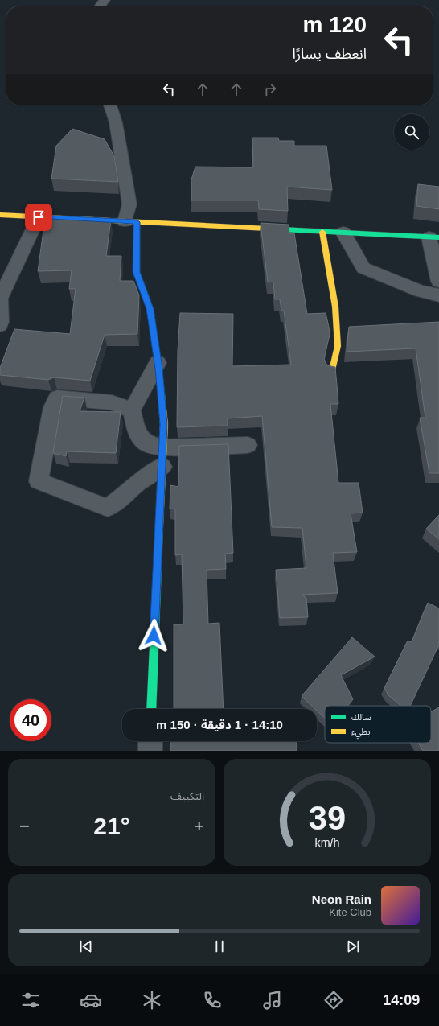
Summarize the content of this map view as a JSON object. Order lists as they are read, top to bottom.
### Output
{
  "legend": ["سالك", "بطيء"],
  "page": {
    "turn": ["120 m", "انعطف يسارًا"],
    "limit": "40",
    "trip": "14:10 · 1 دقيقة · 150 m",
    "tile": "التكييف",
    "heat": ["−", "21°", "+"],
    "song": ["Neon Rain", "Kite Club"],
    "tabs": "14:09",
    "gauge": ["39", "km/h"]
  }
}
